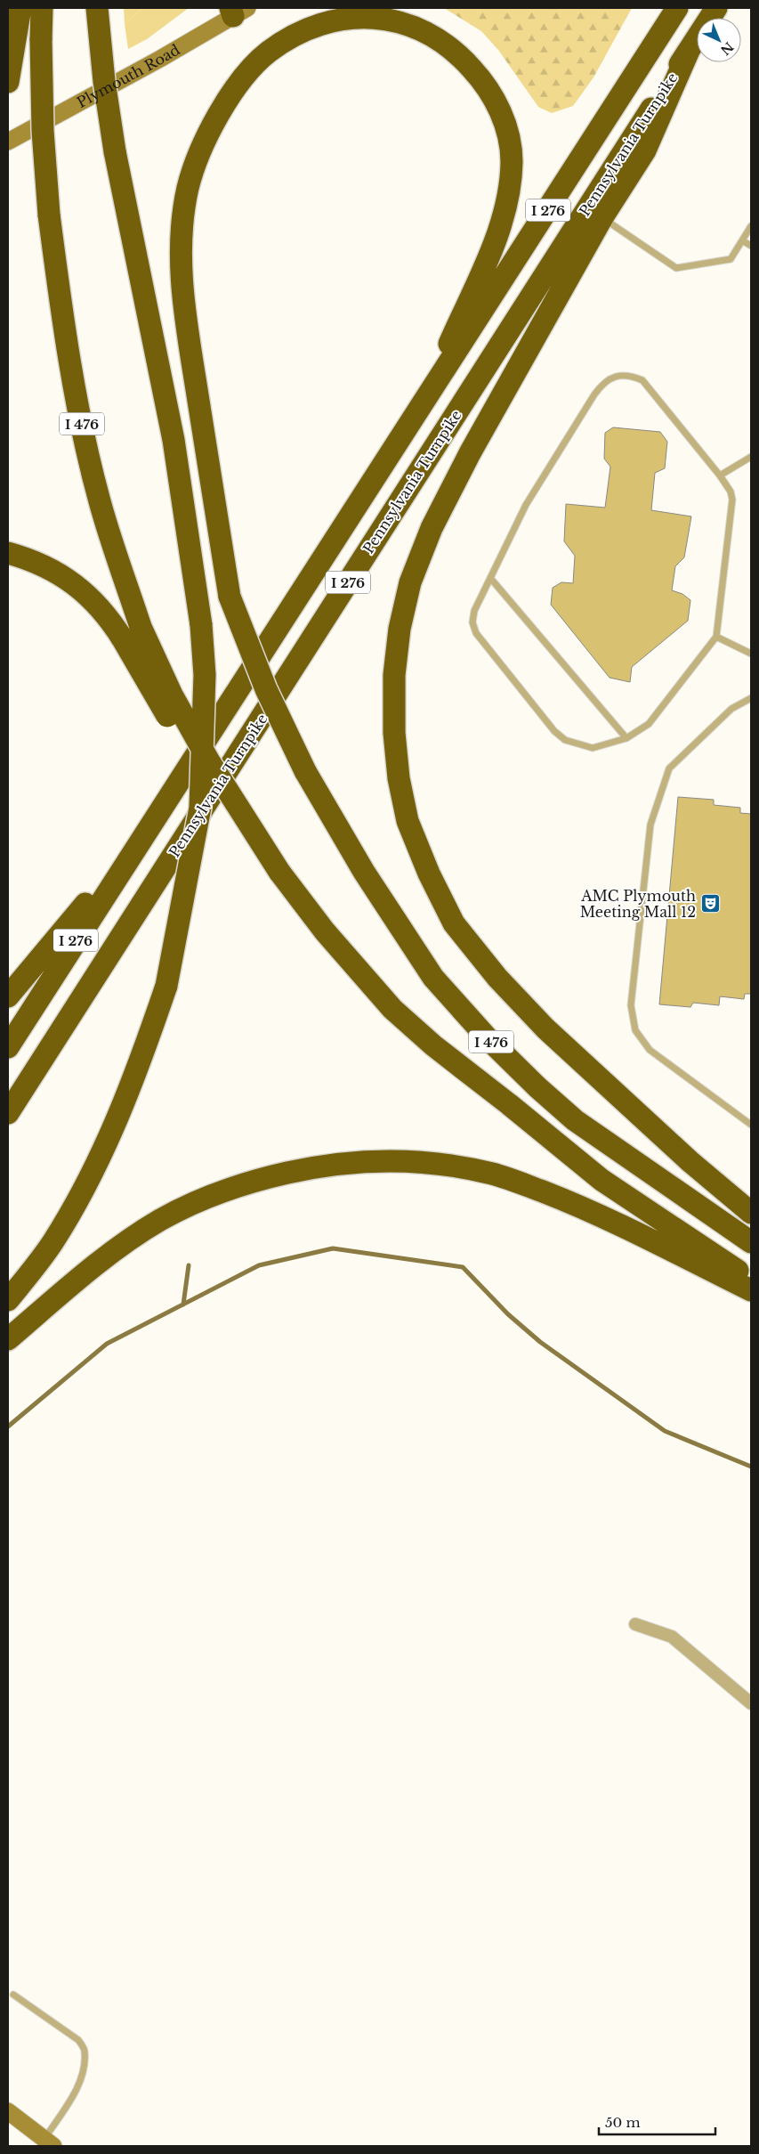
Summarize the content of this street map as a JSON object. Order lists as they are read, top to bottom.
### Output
{
  "streets": {
    "highway": ["Pennsylvania Turnpike", "I 276", "I 476"],
    "main road": ["Plymouth Road"]
  },
  "places": {
    "theatre": ["AMC Plymouth Meeting Mall 12"]
  },
  "scale_bar": "50 m",
  "north": "bottom right"
}
